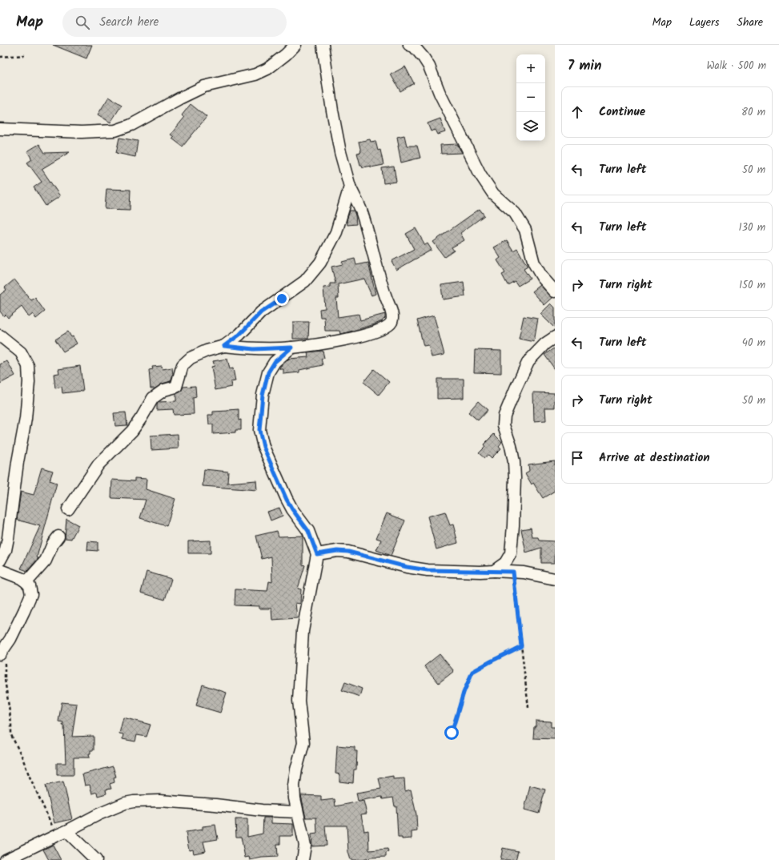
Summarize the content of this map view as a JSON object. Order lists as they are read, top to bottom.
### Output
{
  "page": {
    "header": "Map",
    "search": "Search here",
    "nav": ["Map", "Layers", "Share"],
    "heading": ["7 min", "Walk · 500 m"],
    "map_buttons": ["+", "−"],
    "list": [
      ["Continue", "80 m"],
      ["Turn left", "50 m"],
      ["Turn left", "130 m"],
      ["Turn right", "150 m"],
      ["Turn left", "40 m"],
      ["Turn right", "50 m"],
      "Arrive at destination"
    ]
  }
}
